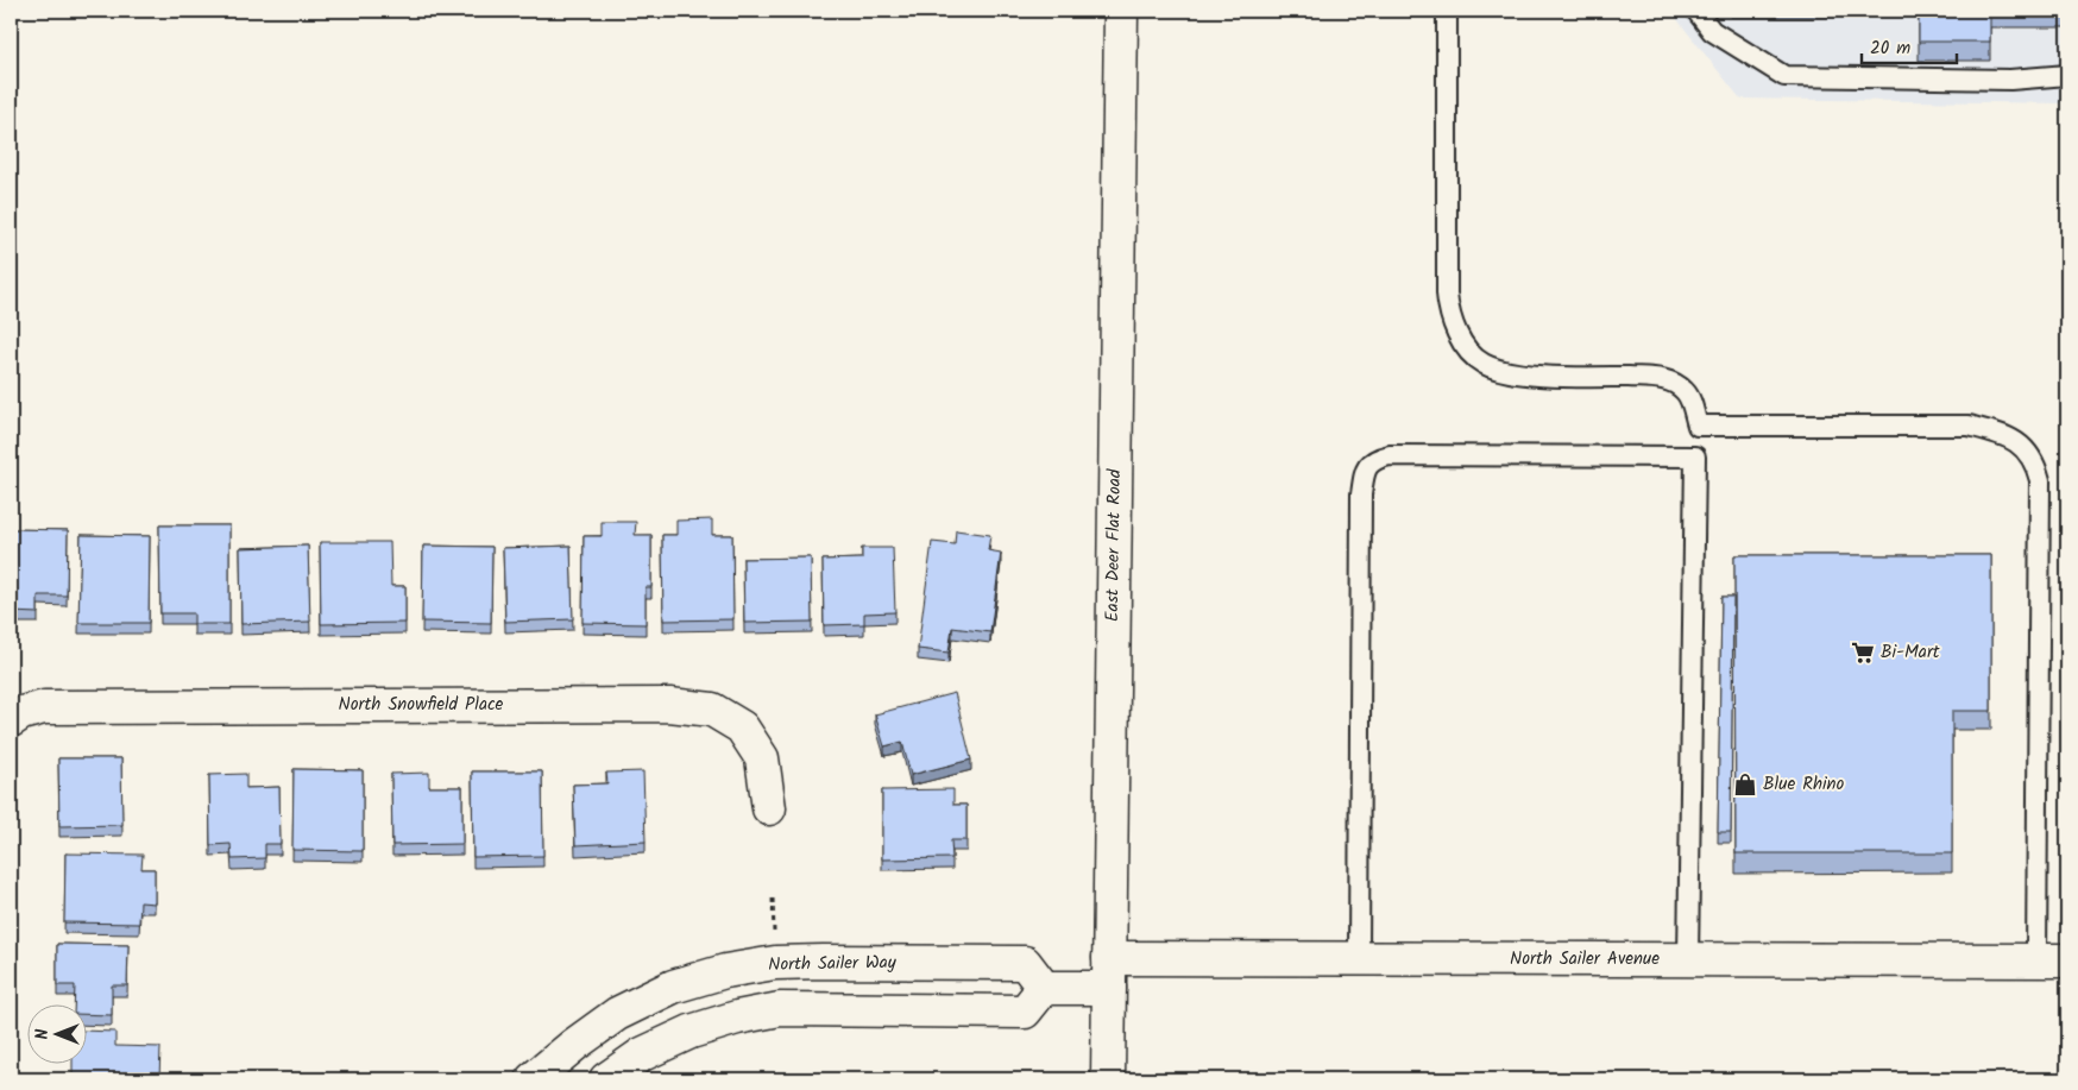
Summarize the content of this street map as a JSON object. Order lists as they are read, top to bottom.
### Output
{
  "streets": {
    "street": [
      "East Deer Flat Road",
      "North Snowfield Place",
      "North Sailer Avenue",
      "North Sailer Way"
    ]
  },
  "crossings": [
    ["East Deer Flat Road", "North Sailer Avenue"]
  ],
  "places": {
    "supermarket": ["Bi-Mart"],
    "shop": ["Blue Rhino"]
  },
  "scale_bar": "20 m",
  "north": "left"
}
